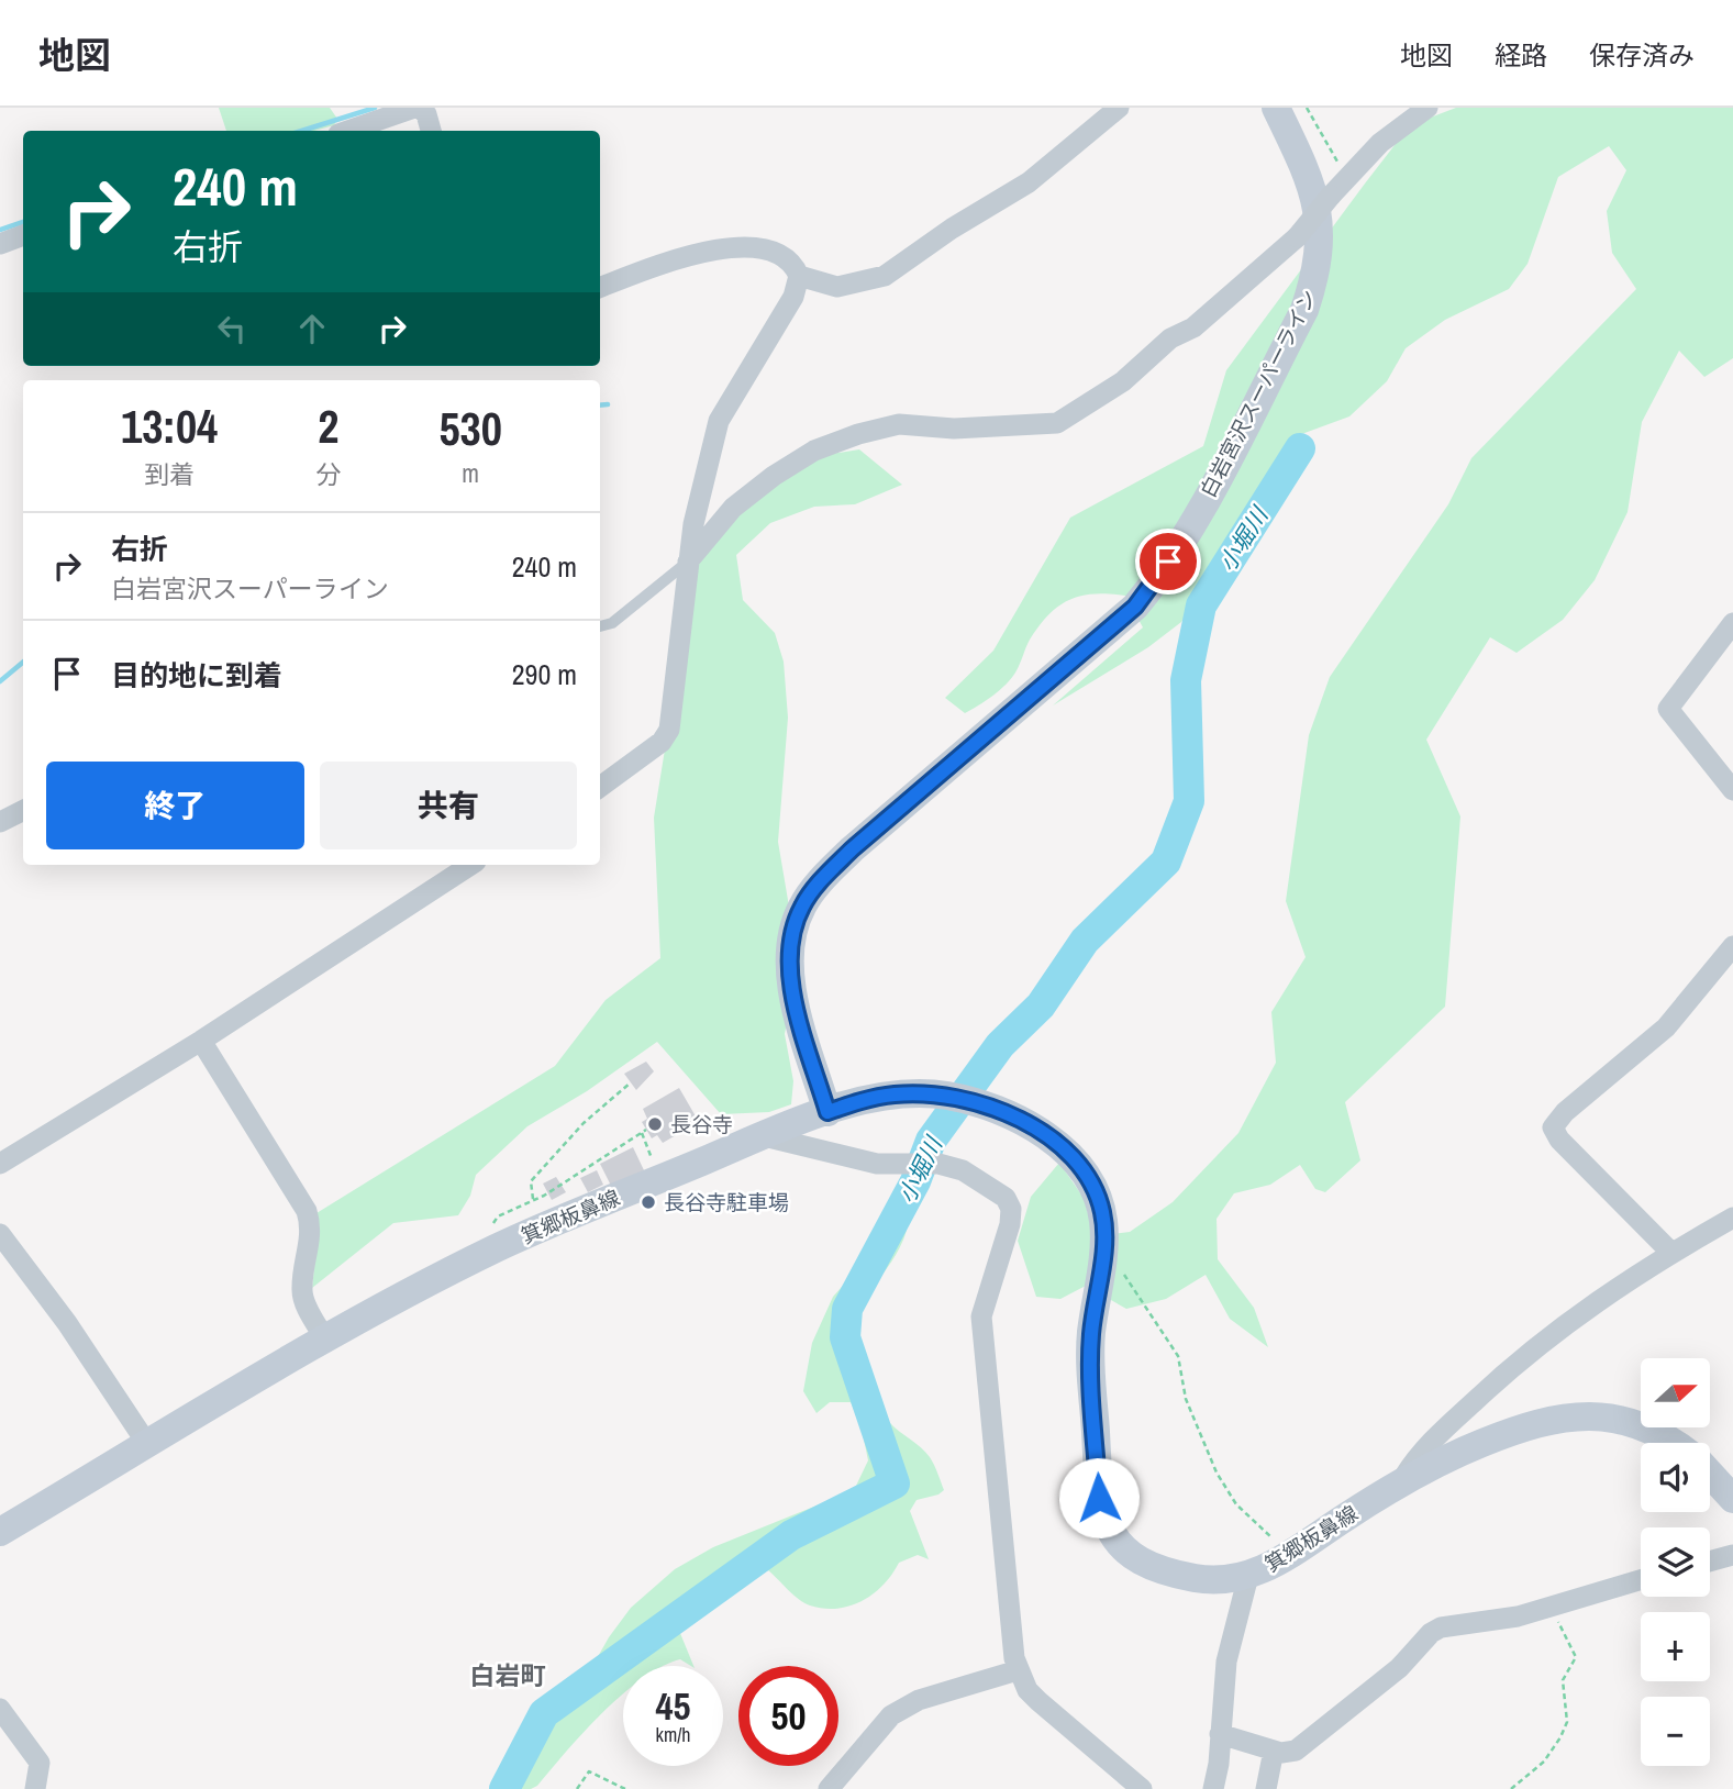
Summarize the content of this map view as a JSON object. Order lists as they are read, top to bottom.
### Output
{
  "streets": {
    "main road": ["白岩宮沢スーパーライン", "箕郷板鼻線"]
  },
  "crossings": [
    ["白岩宮沢スーパーライン", "箕郷板鼻線"]
  ],
  "districts": ["白岩町"],
  "water": ["小堀川"],
  "places": ["長谷寺", "長谷寺駐車場"],
  "north": "right",
  "page": {
    "header": "地図",
    "nav": ["地図", "経路", "保存済み"],
    "turn": ["240 m", "右折"],
    "eta": [
      "13:04",
      "到着",
      "2",
      "分",
      "530",
      "m"
    ],
    "list": [
      {
        "name": "右折",
        "note": "白岩宮沢スーパーライン",
        "value": "240 m"
      },
      {
        "name": "目的地に到着",
        "value": "290 m"
      }
    ],
    "buttons": ["終了", "共有"],
    "map_buttons": ["+", "−"],
    "speed": "45 km/h",
    "limit": "50"
  }
}
